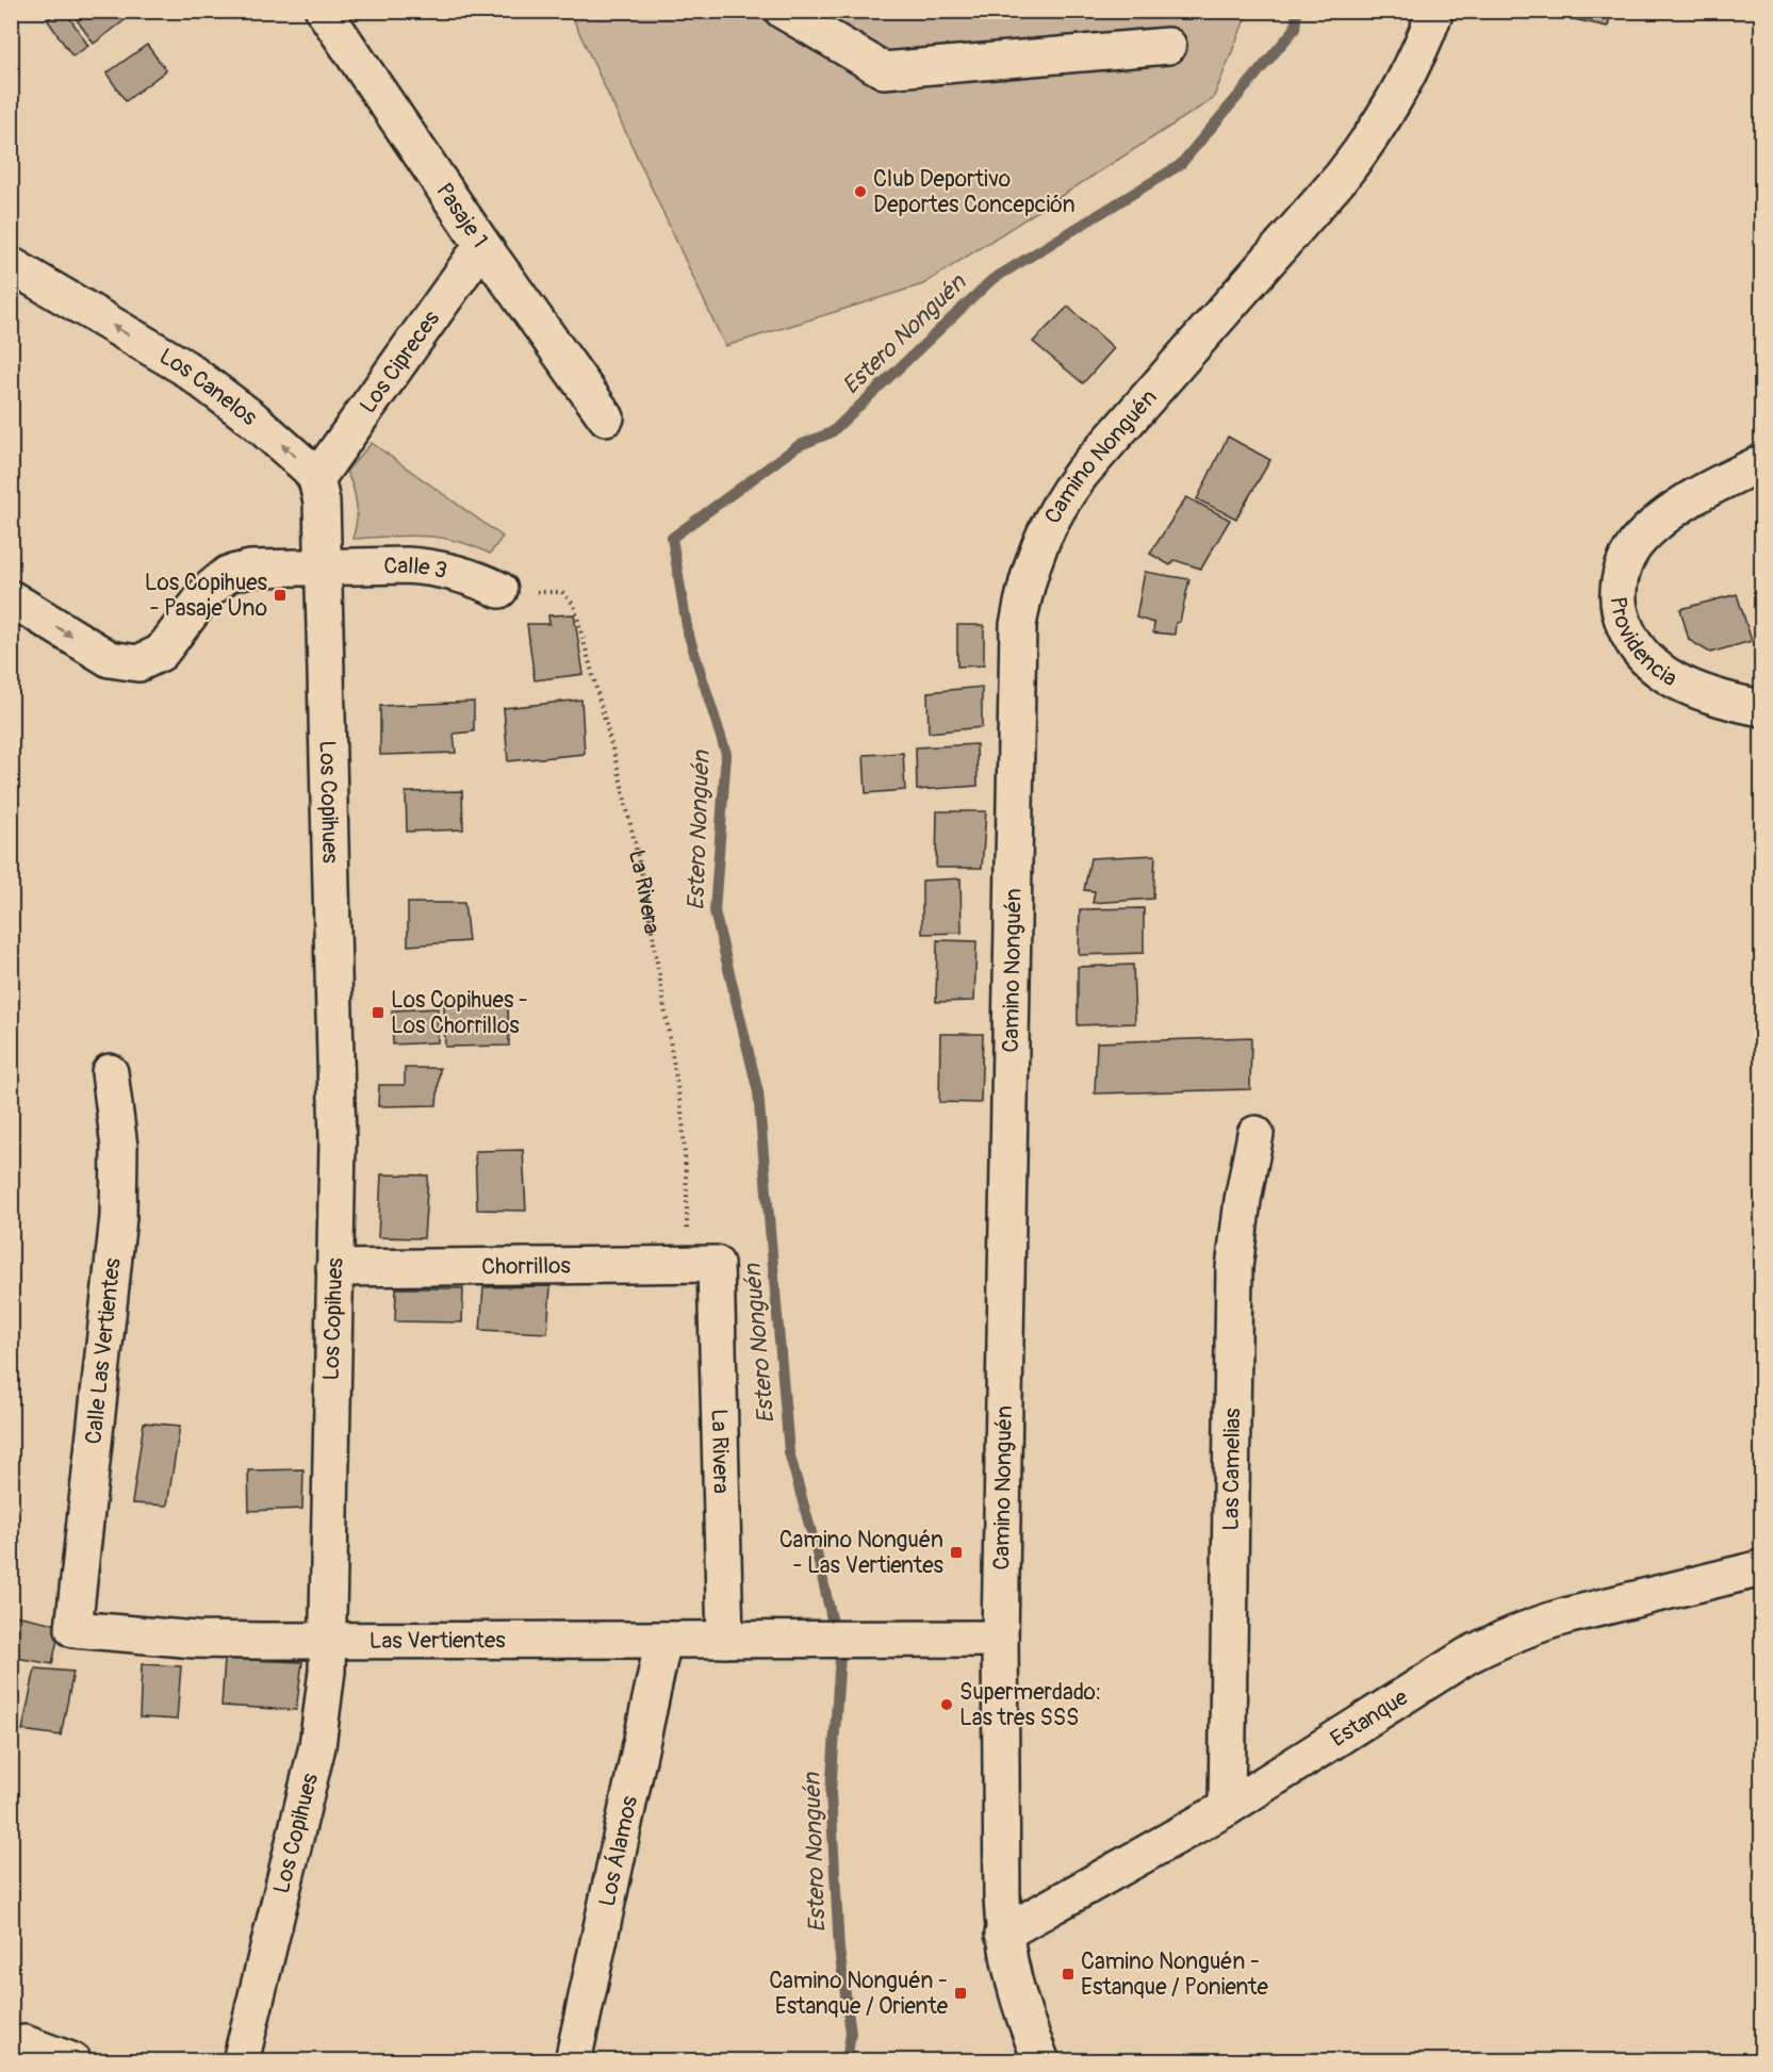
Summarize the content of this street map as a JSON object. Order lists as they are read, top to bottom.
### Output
{
  "streets": {
    "street": [
      "Pasaje 1",
      "Los Cipreces",
      "Los Canelos",
      "Camino Nonguén",
      "Calle 3",
      "Providencia",
      "Los Copihues",
      "La Rivera",
      "Chorrillos",
      "Calle Las Vertientes",
      "Las Camelias",
      "Las Vertientes",
      "Estanque",
      "Los Álamos"
    ]
  },
  "crossings": [
    ["Pasaje 1", "Los Cipreces"],
    ["Los Cipreces", "Los Canelos"],
    ["Camino Nonguén", "Las Vertientes"],
    ["Camino Nonguén", "Estanque"],
    ["Calle 3", "Los Copihues"],
    ["Calle 3", "La Rivera"],
    ["Los Copihues", "Chorrillos"],
    ["Los Copihues", "Las Vertientes"],
    ["La Rivera", "Chorrillos"],
    ["La Rivera", "Las Vertientes"],
    ["Calle Las Vertientes", "Las Vertientes"],
    ["Las Camelias", "Estanque"],
    ["Las Vertientes", "Los Álamos"]
  ],
  "one_way": ["Los Canelos", "Calle 3"],
  "water": ["Estero Nonguén"],
  "places": {
    "other": ["Club Deportivo Deportes Concepción", "Supermerdado: Las tres SSS"],
    "transit": [
      "Los Copihues - Pasaje Uno",
      "Los Copihues - Los Chorrillos",
      "Camino Nonguén - Las Vertientes",
      "Camino Nonguén - Estanque / Poniente",
      "Camino Nonguén - Estanque / Oriente"
    ]
  }
}
